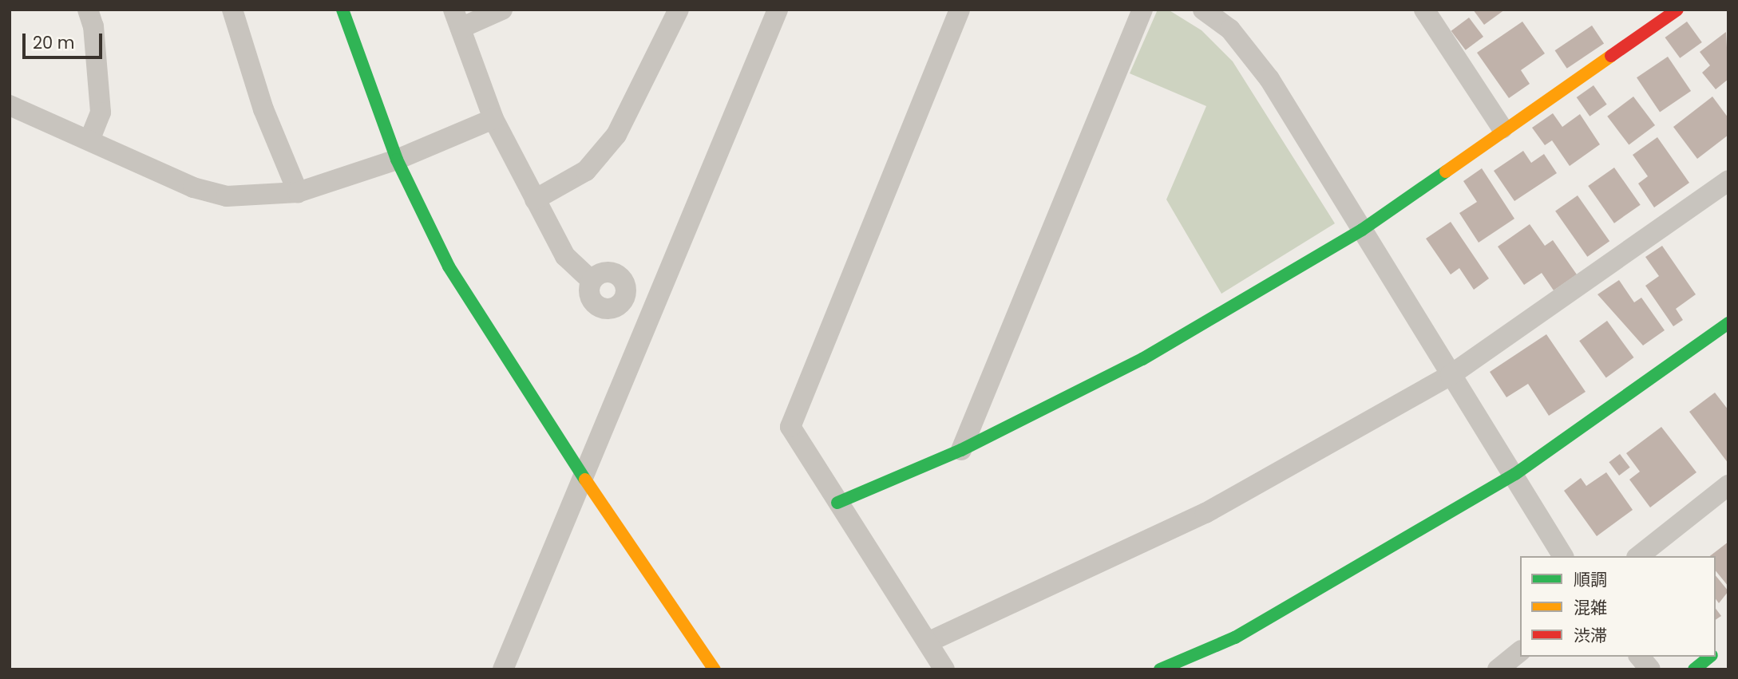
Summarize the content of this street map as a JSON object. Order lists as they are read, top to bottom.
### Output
{
  "legend": ["順調", "混雑", "渋滞"],
  "scale_bar": "20 m"
}
